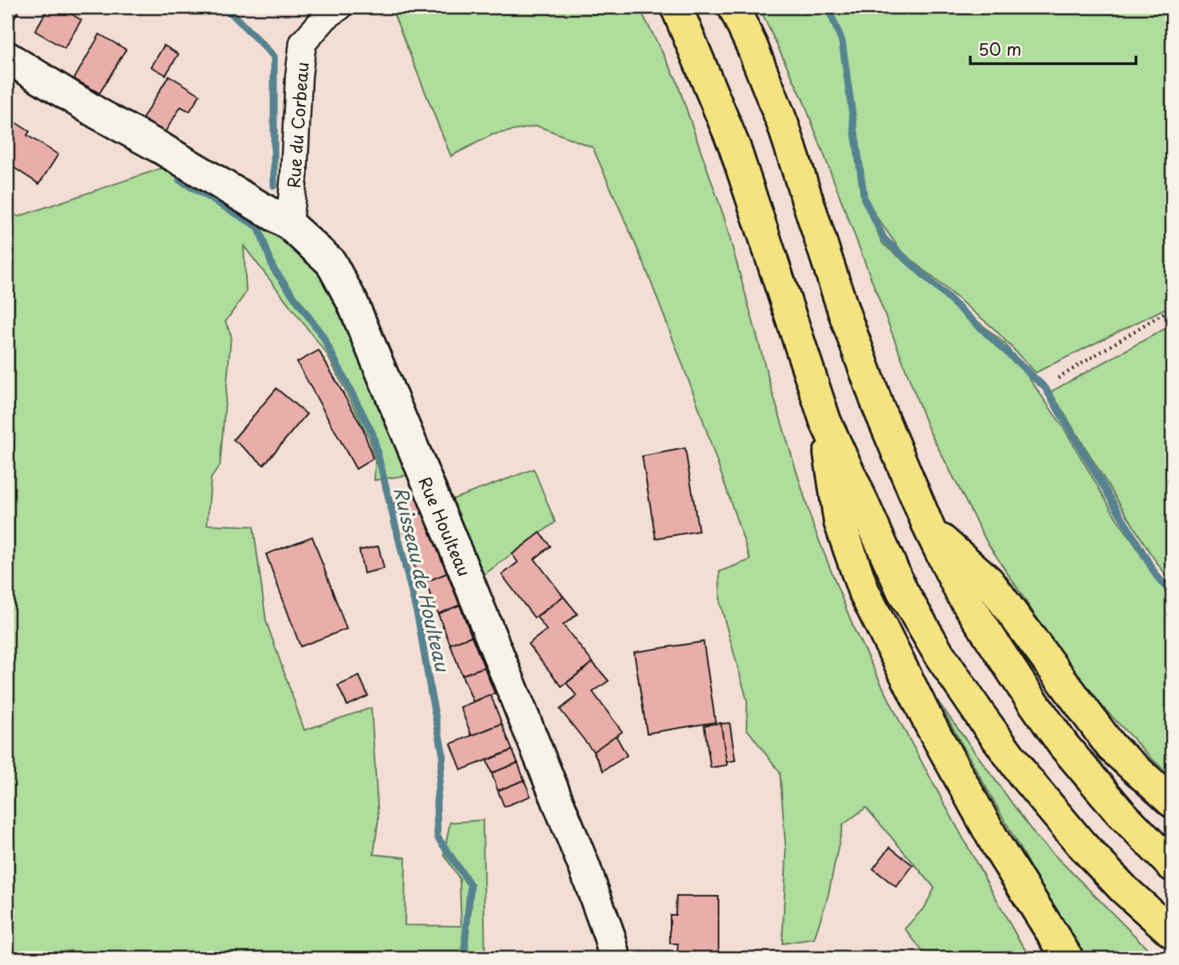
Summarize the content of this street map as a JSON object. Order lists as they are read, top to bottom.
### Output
{
  "streets": {
    "street": ["Rue du Corbeau", "Rue Houlteau"]
  },
  "crossings": [
    ["Rue du Corbeau", "Rue Houlteau"]
  ],
  "water": ["Ruisseau de Houlteau"],
  "scale_bar": "50 m"
}
